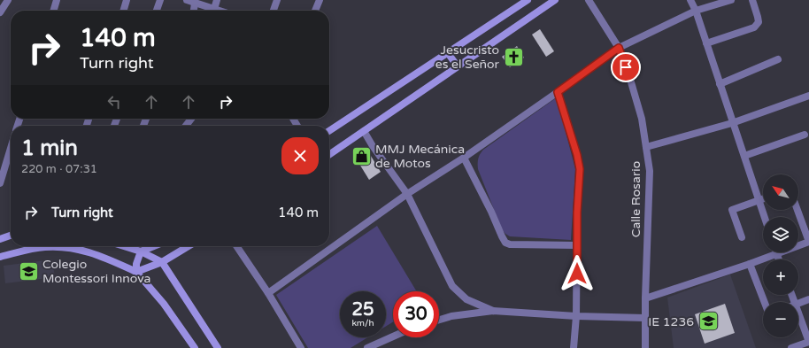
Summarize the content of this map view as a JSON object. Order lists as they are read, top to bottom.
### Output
{
  "streets": {
    "street": ["Calle Rosario"]
  },
  "places": {
    "church": ["Jesucristo es el Señor"],
    "shop": ["MMJ Mecánica de Motos"],
    "school or university": ["Colegio Montessori Innova", "IE 1236"]
  },
  "north": "top left",
  "page": {
    "turn": ["140 m", "Turn right"],
    "heading": ["1 min", "220 m · 07:31"],
    "map_buttons": ["+", "−"],
    "list": [
      {
        "name": "Turn right",
        "value": "140 m"
      }
    ],
    "speed": "25 km/h",
    "limit": "30"
  }
}
